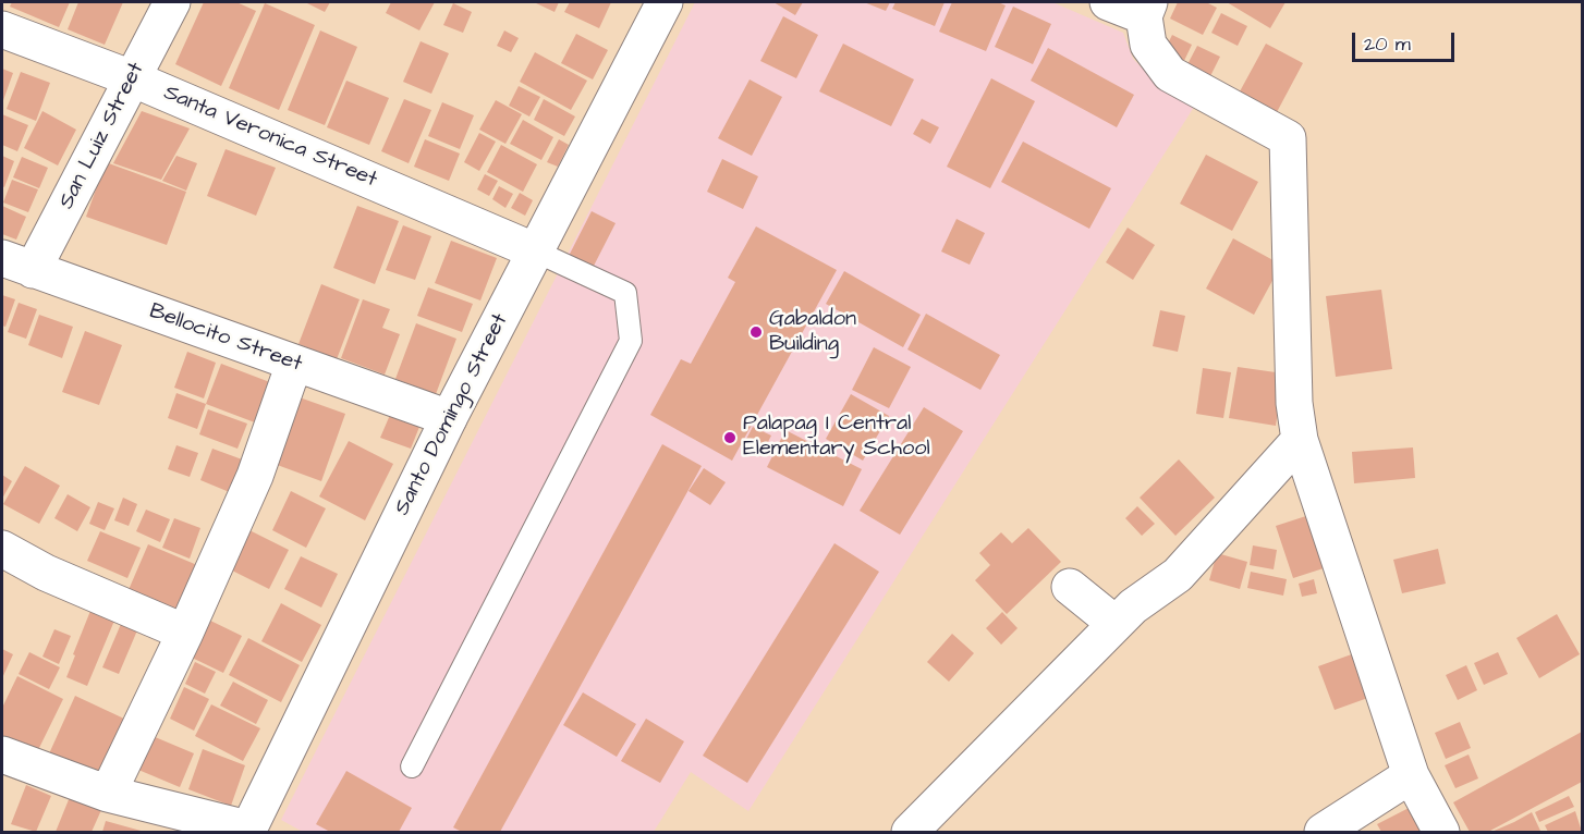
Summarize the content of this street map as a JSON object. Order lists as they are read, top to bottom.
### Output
{
  "streets": {
    "street": [
      "San Luiz Street",
      "Santa Veronica Street",
      "Bellocito Street",
      "Santo Domingo Street"
    ]
  },
  "crossings": [
    ["San Luiz Street", "Santa Veronica Street"],
    ["San Luiz Street", "Bellocito Street"],
    ["Santa Veronica Street", "Santo Domingo Street"],
    ["Bellocito Street", "Santo Domingo Street"]
  ],
  "places": ["Gabaldon Building", "Palapag I Central Elementary School"],
  "scale_bar": "20 m"
}
